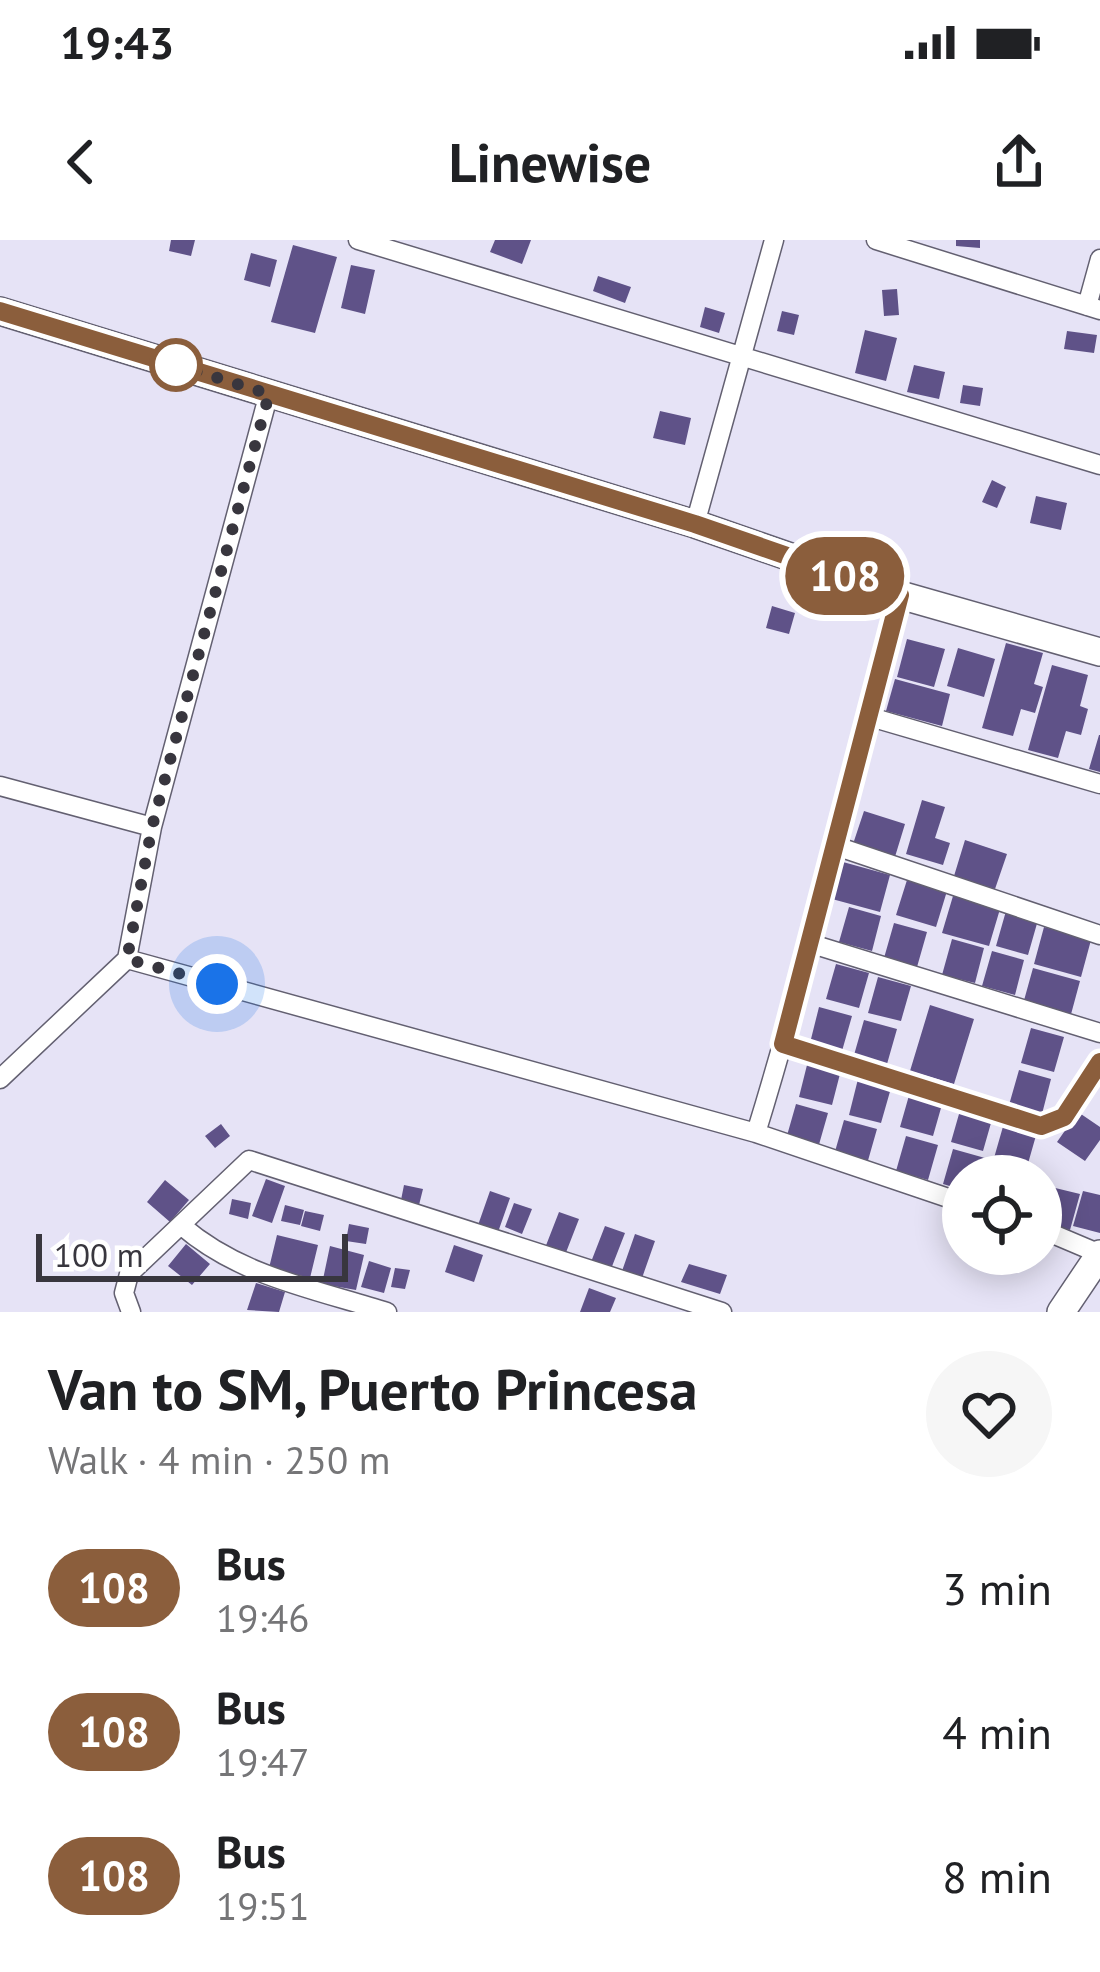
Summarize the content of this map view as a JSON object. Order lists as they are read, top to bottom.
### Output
{
  "lines": ["bus line 108"],
  "scale_bar": "100 m",
  "page": {
    "status": "19:43",
    "header": "Linewise",
    "on_map": "108",
    "scale": "100 m",
    "heading": ["Van to SM, Puerto Princesa", "Walk · 4 min · 250 m"],
    "list": [
      {
        "mark": "108",
        "name": "Bus",
        "note": "19:46",
        "value": "3 min"
      },
      {
        "mark": "108",
        "name": "Bus",
        "note": "19:47",
        "value": "4 min"
      },
      {
        "mark": "108",
        "name": "Bus",
        "note": "19:51",
        "value": "8 min"
      }
    ]
  }
}
